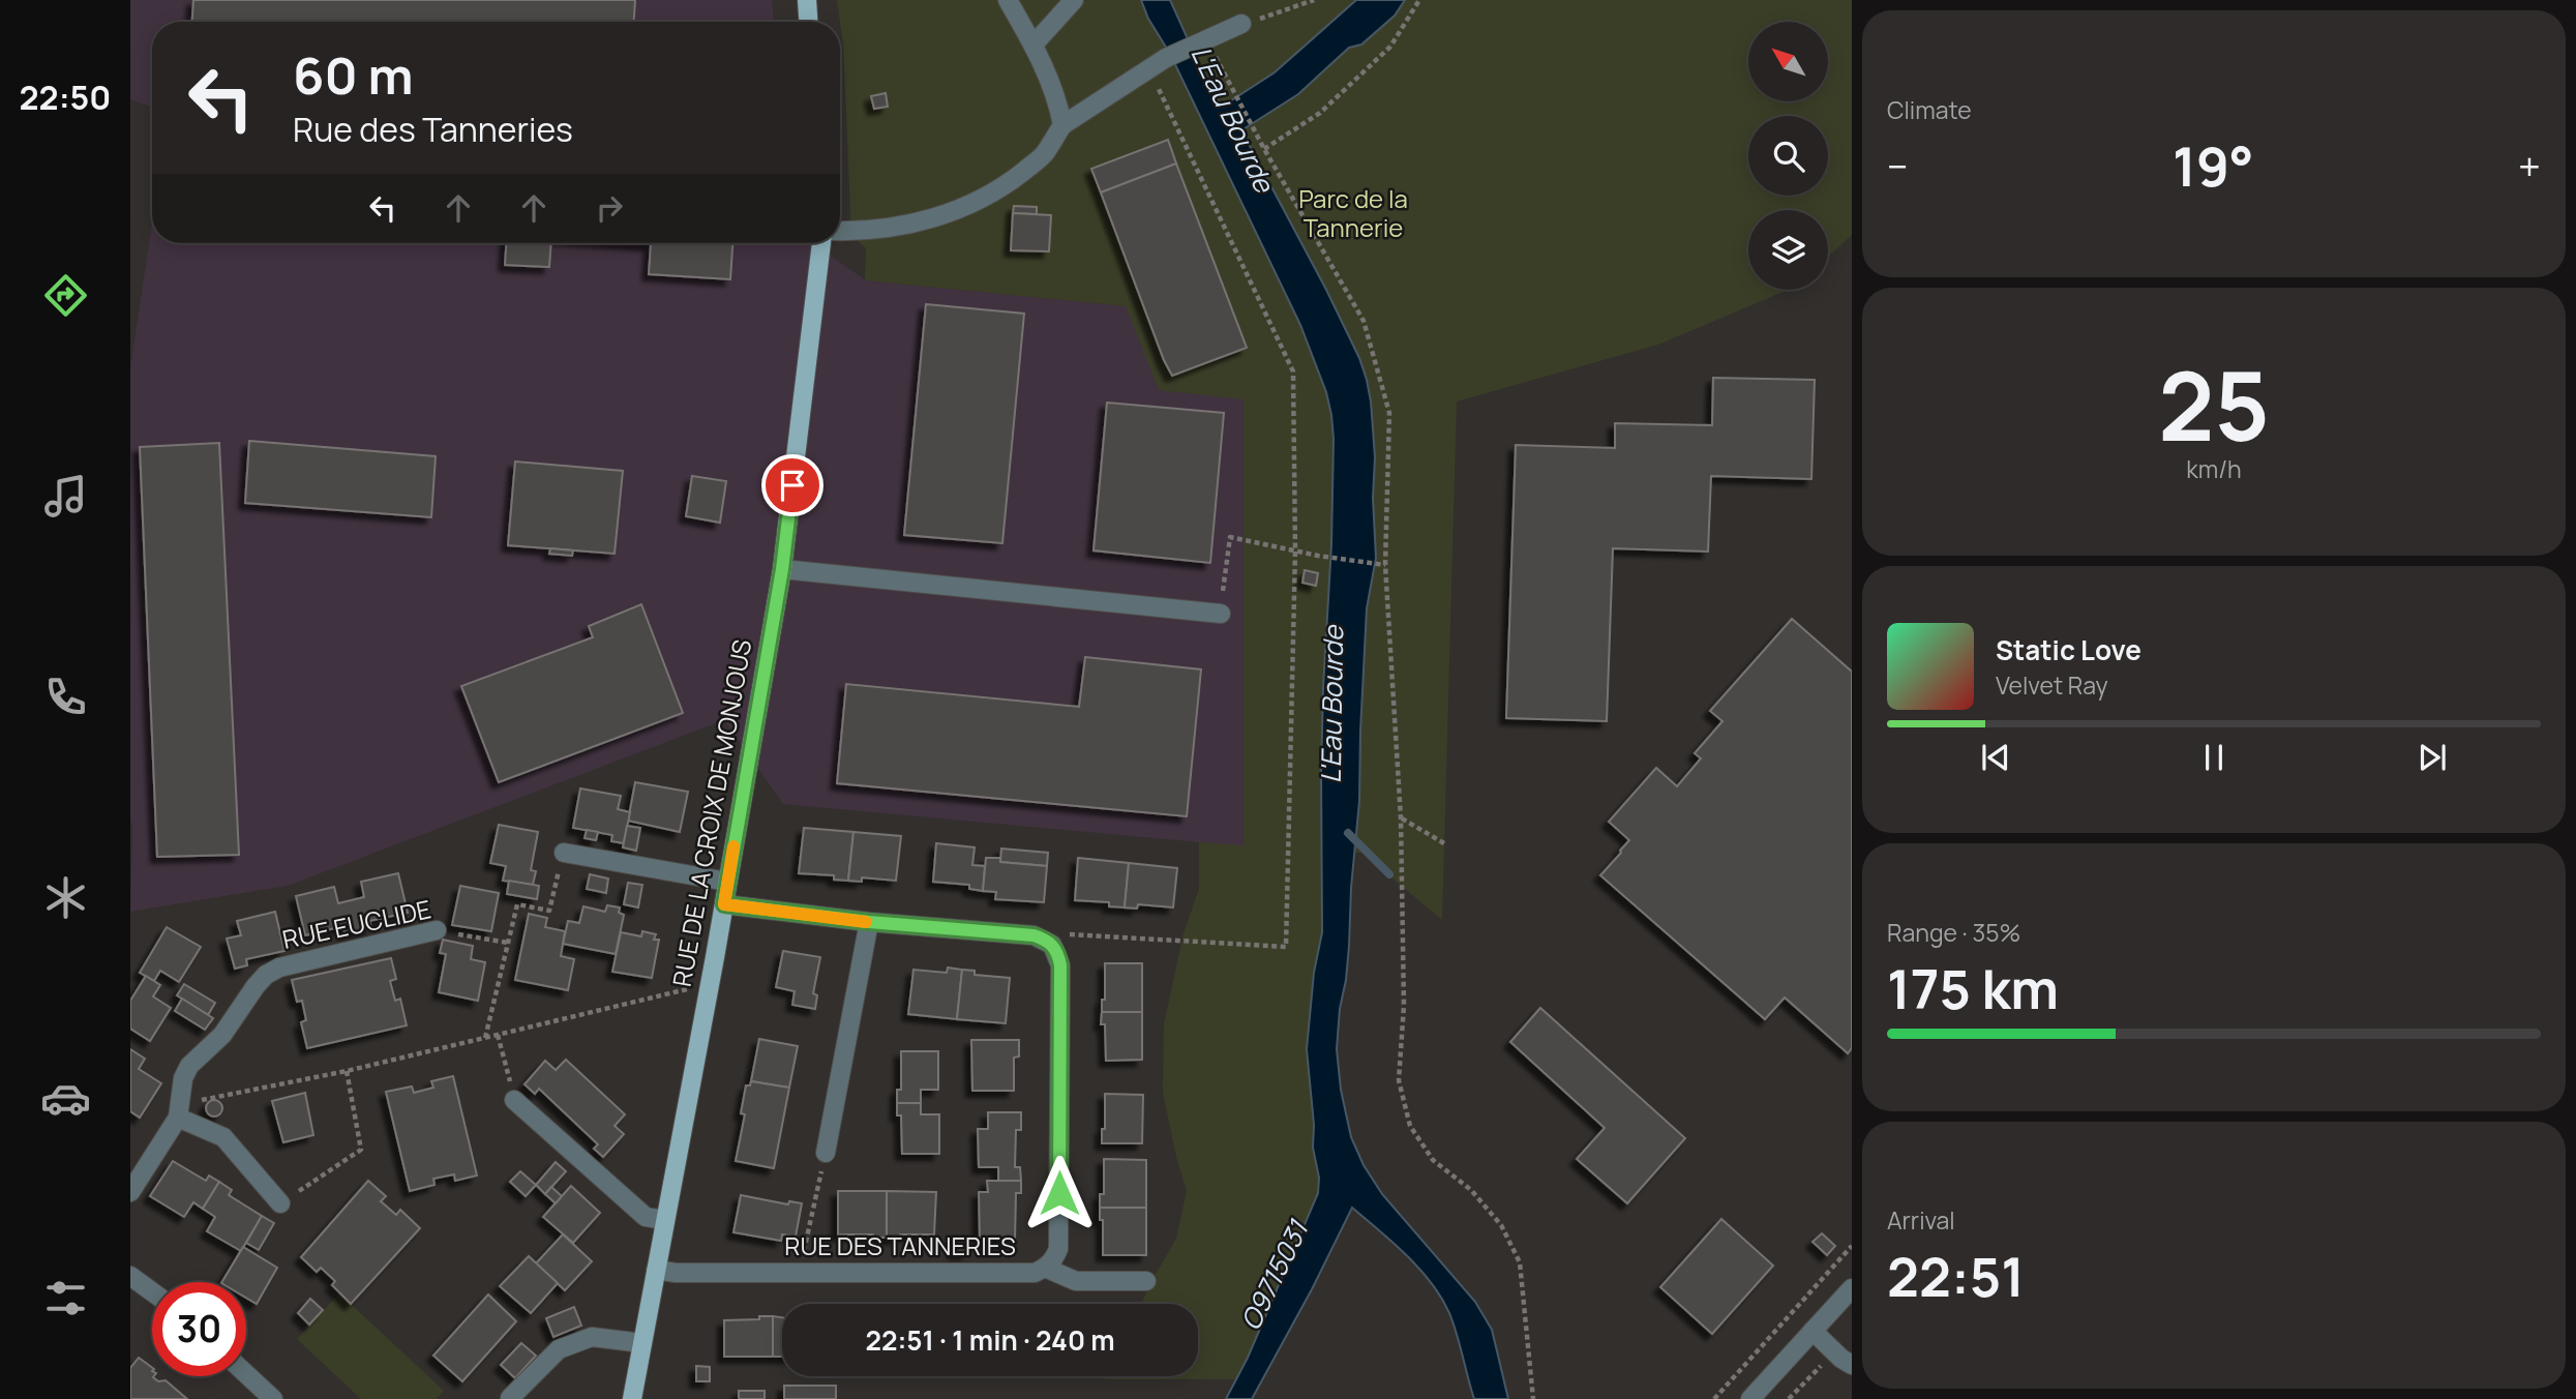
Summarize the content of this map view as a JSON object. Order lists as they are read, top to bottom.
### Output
{
  "streets": {
    "main road": ["RUE DE LA CROIX DE MONJOUS"],
    "street": ["RUE EUCLIDE", "RUE DES TANNERIES"]
  },
  "crossings": [
    ["RUE DE LA CROIX DE MONJOUS", "RUE DES TANNERIES"]
  ],
  "water": ["L'Eau Bourde", "O9715031"],
  "parks": ["Parc de la Tannerie"],
  "north": "top left",
  "page": {
    "tabs": "22:50",
    "tile": [
      "Climate",
      ["25", "km/h"],
      ["Range · 35%", "175 km"],
      ["Arrival", "22:51"]
    ],
    "turn": ["60 m", "Rue des Tanneries"],
    "heat": ["−", "19°", "+"],
    "song": ["Static Love", "Velvet Ray"],
    "limit": "30",
    "trip": "22:51 · 1 min · 240 m"
  }
}
